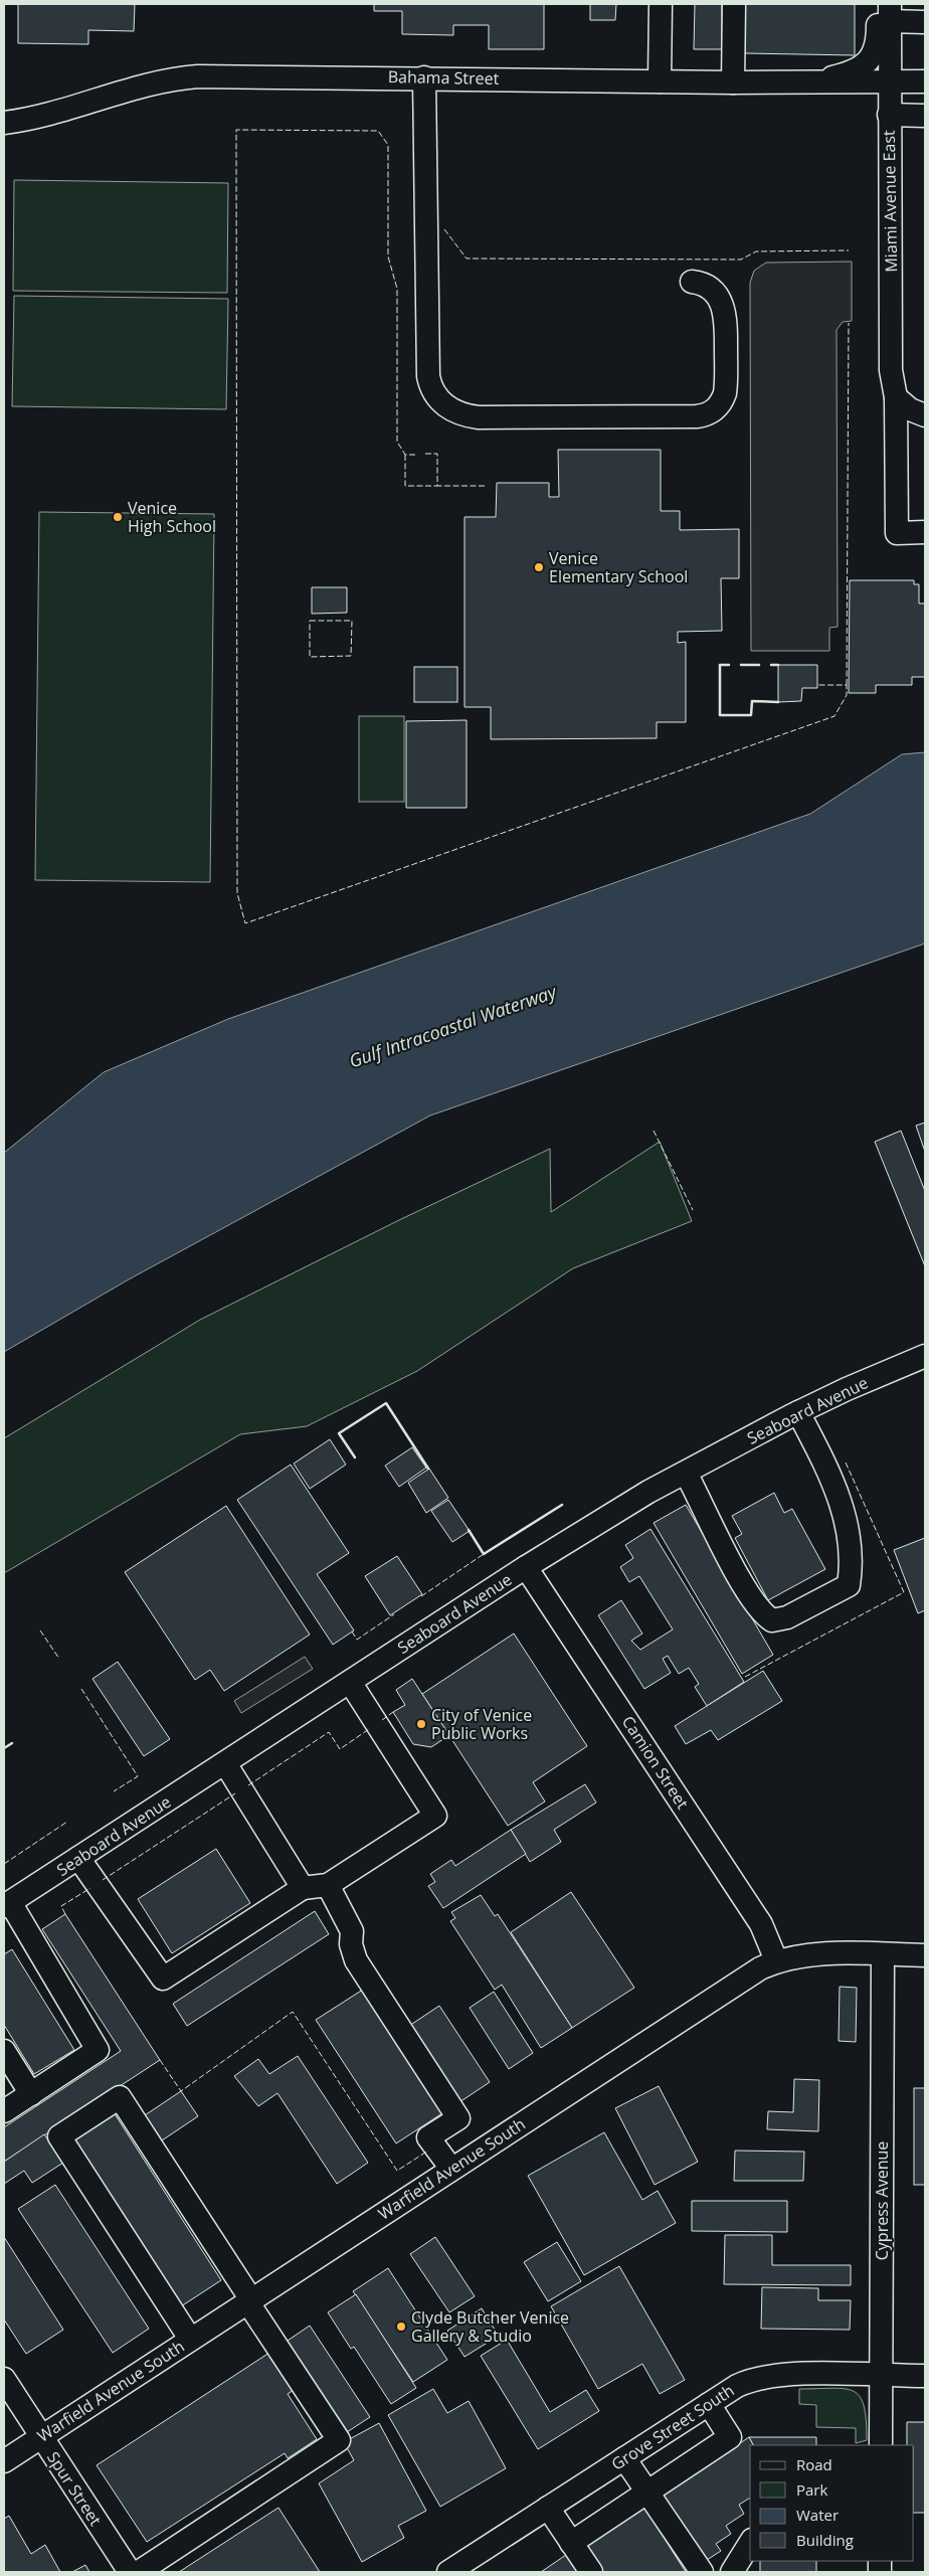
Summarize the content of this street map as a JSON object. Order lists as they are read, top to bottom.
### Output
{
  "streets": {
    "street": [
      "Bahama Street",
      "Miami Avenue East",
      "Seaboard Avenue",
      "Camion Street",
      "Warfield Avenue South",
      "Cypress Avenue",
      "Grove Street South",
      "Spur Street"
    ]
  },
  "crossings": [
    ["Bahama Street", "Miami Avenue East"],
    ["Seaboard Avenue", "Camion Street"],
    ["Camion Street", "Warfield Avenue South"],
    ["Warfield Avenue South", "Cypress Avenue"],
    ["Warfield Avenue South", "Spur Street"],
    ["Cypress Avenue", "Grove Street South"]
  ],
  "water": ["Gulf Intracoastal Waterway"],
  "places": [
    "Venice High School",
    "Venice Elementary School",
    "City of Venice Public Works",
    "Clyde Butcher Venice Gallery & Studio"
  ],
  "legend": [
    "Road",
    "Park",
    "Water",
    "Building"
  ]
}
